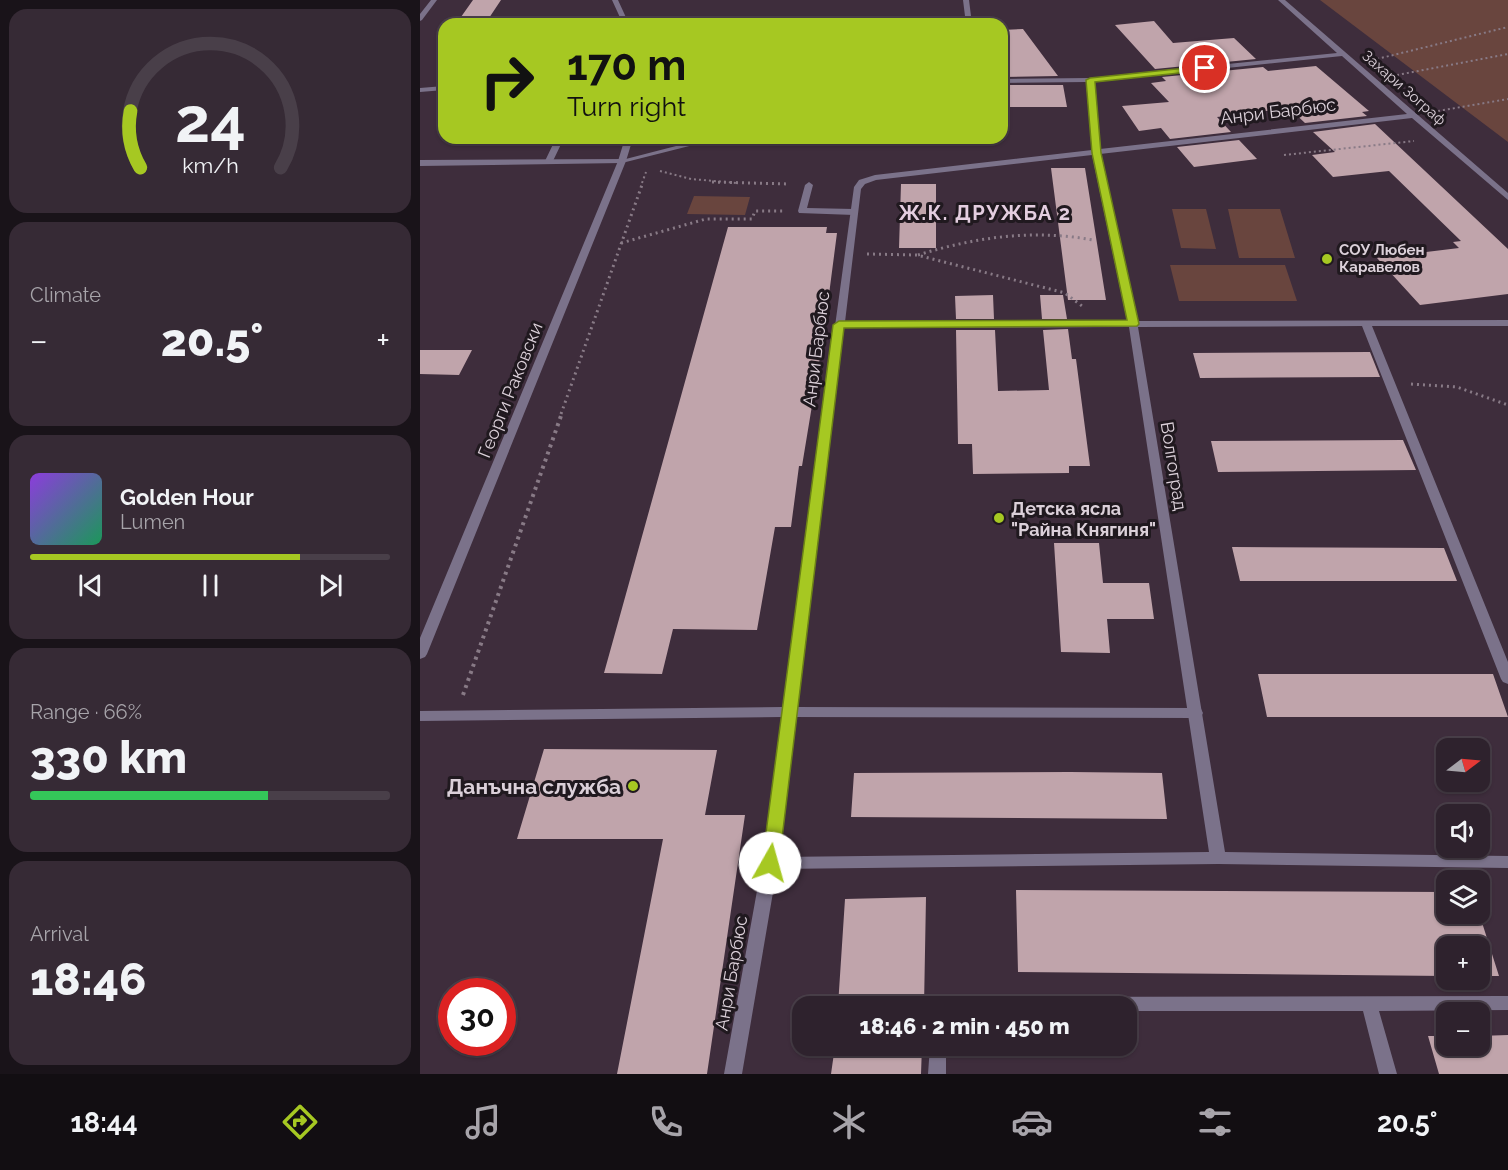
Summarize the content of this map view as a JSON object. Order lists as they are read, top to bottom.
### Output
{
  "streets": {
    "street": [
      "Захари Зограф",
      "Анри Барбюс",
      "Георги Раковски",
      "Волгоград"
    ]
  },
  "crossings": [
    ["Захари Зограф", "Анри Барбюс"],
    ["Анри Барбюс", "Волгоград"]
  ],
  "districts": ["Ж.К. ДРУЖБА 2"],
  "places": ["СОУ Любен Каравелов", "Детска ясла \"Райна Княгиня\"", "Данъчна служба"],
  "north": "right",
  "page": {
    "turn": ["170 m", "Turn right"],
    "tile": [
      "Climate",
      ["Range · 66%", "330 km"],
      ["Arrival", "18:46"]
    ],
    "heat": ["−", "20.5°", "+"],
    "song": ["Golden Hour", "Lumen"],
    "map_buttons": ["+", "−"],
    "limit": "30",
    "trip": "18:46 · 2 min · 450 m",
    "tabs": ["18:44", "20.5°"],
    "gauge": ["24", "km/h"]
  }
}
